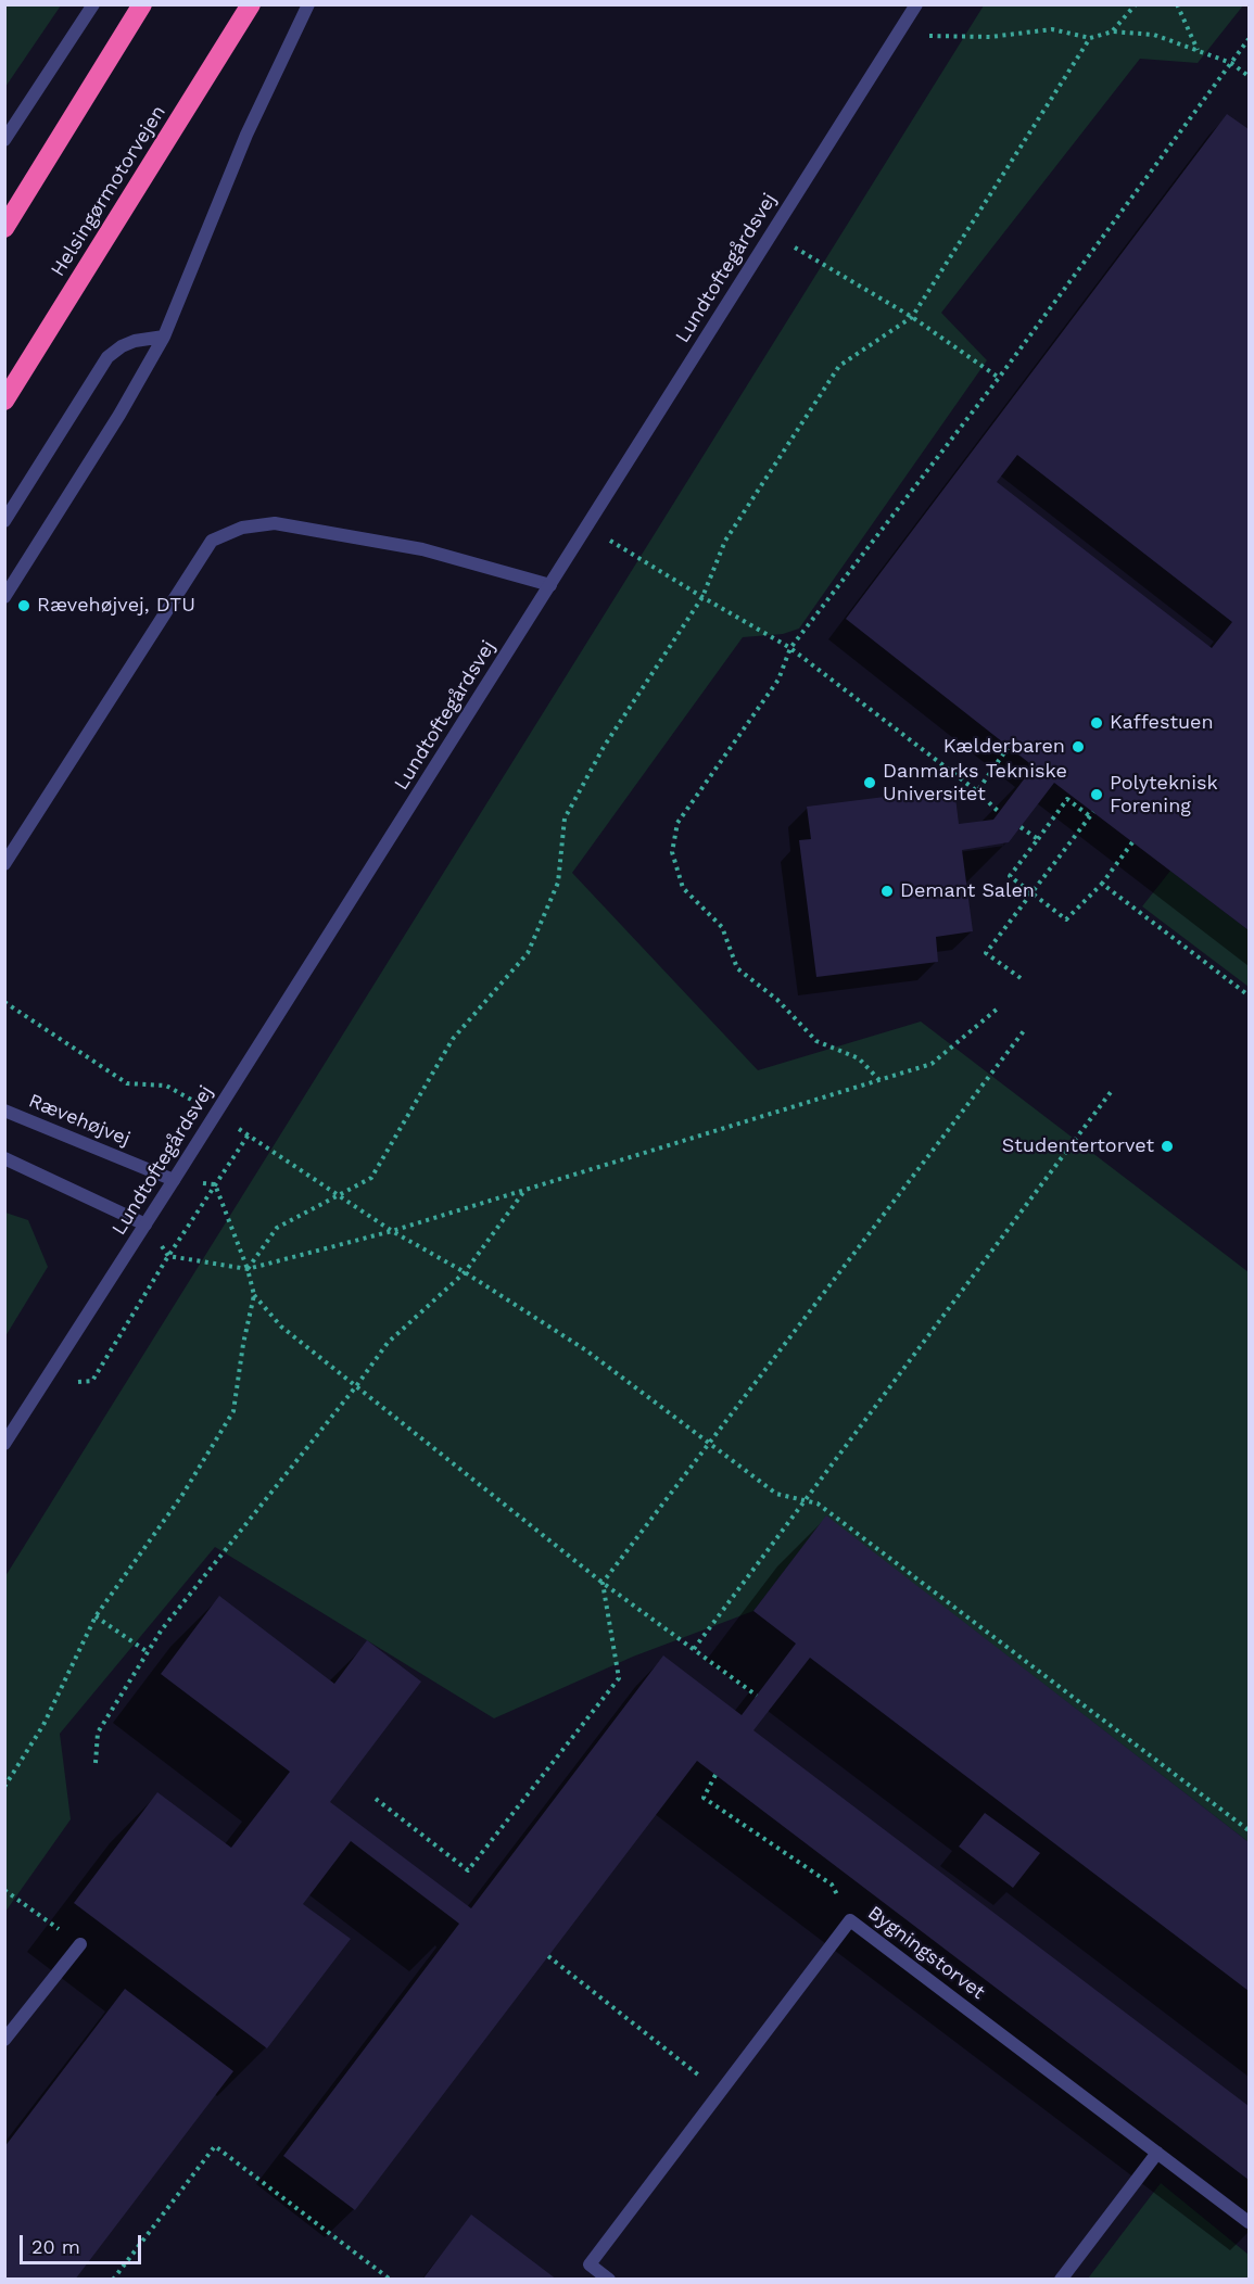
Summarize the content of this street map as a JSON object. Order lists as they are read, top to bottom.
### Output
{
  "streets": {
    "highway": ["Helsingørmotorvejen"],
    "street": ["Lundtoftegårdsvej", "Rævehøjvej", "Bygningstorvet"]
  },
  "crossings": [
    ["Lundtoftegårdsvej", "Rævehøjvej"]
  ],
  "places": [
    "Rævehøjvej, DTU",
    "Kaffestuen",
    "Kælderbaren",
    "Danmarks Tekniske Universitet",
    "Polyteknisk Forening",
    "Demant Salen",
    "Studentertorvet"
  ],
  "scale_bar": "20 m"
}
